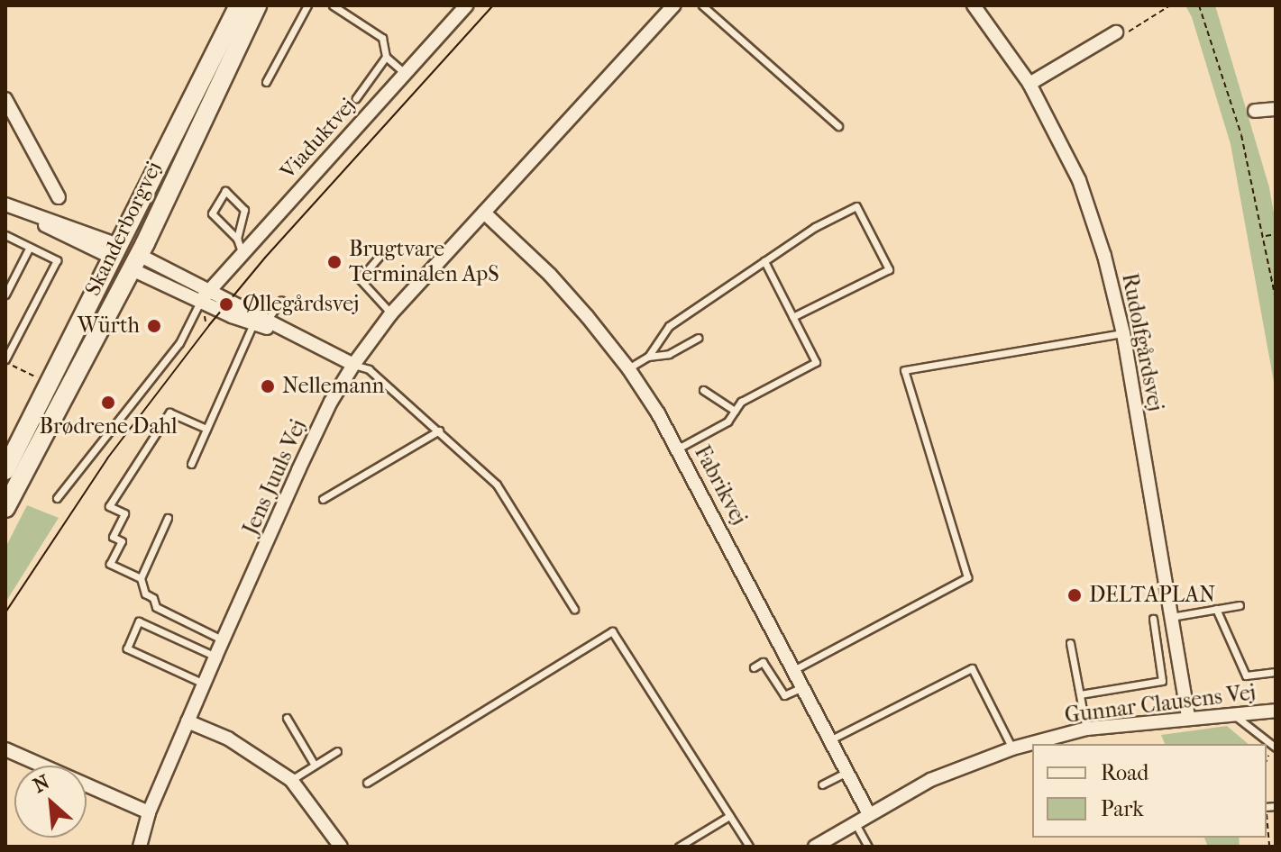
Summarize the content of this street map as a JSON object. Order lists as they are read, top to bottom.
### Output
{
  "streets": {
    "main road": ["Skanderborgvej"],
    "street": [
      "Viaduktvej",
      "Rudolfgårdsvej",
      "Jens Juuls Vej",
      "Fabrikvej",
      "Gunnar Clausens Vej"
    ]
  },
  "crossings": [
    ["Rudolfgårdsvej", "Gunnar Clausens Vej"],
    ["Jens Juuls Vej", "Fabrikvej"],
    ["Fabrikvej", "Gunnar Clausens Vej"]
  ],
  "places": [
    "Brugtvare Terminalen ApS",
    "Øllegårdsvej",
    "Würth",
    "Nellemann",
    "Brødrene Dahl",
    "DELTAPLAN"
  ],
  "legend": ["Road", "Park"],
  "north": "top left"
}
